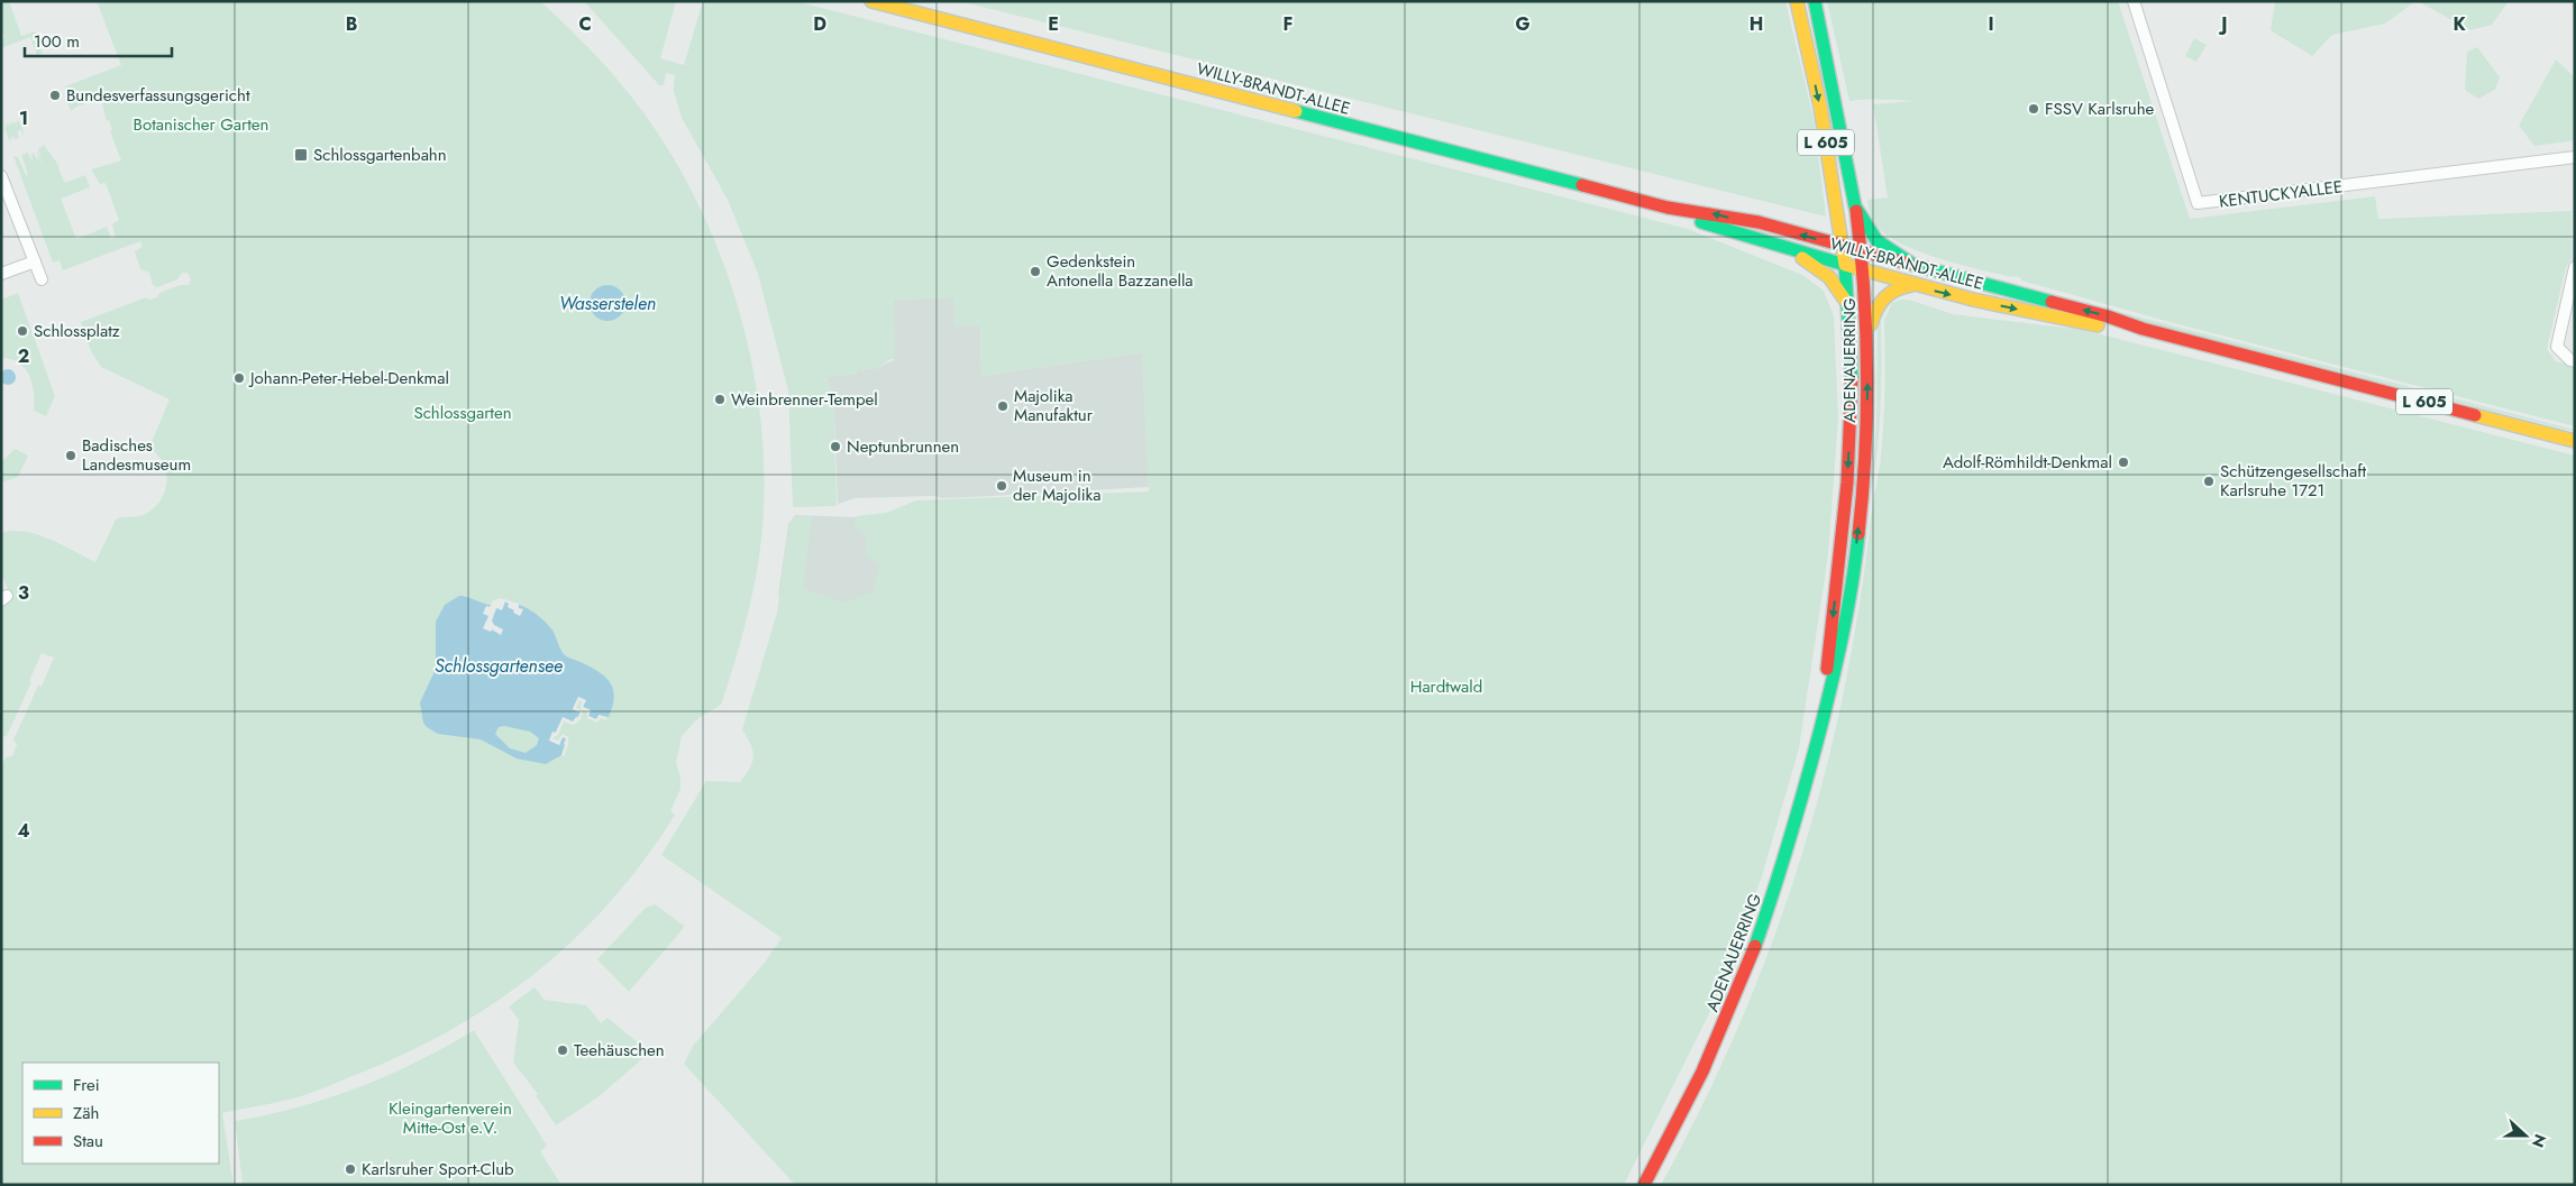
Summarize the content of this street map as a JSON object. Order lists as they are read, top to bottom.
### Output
{
  "streets": {
    "main road": ["WILLY-BRANDT-ALLEE", "L 605", "ADENAUERRING"],
    "street": ["KENTUCKYALLEE"]
  },
  "crossings": [
    ["WILLY-BRANDT-ALLEE", "ADENAUERRING"]
  ],
  "water": ["Wasserstelen", "Schlossgartensee"],
  "parks": [
    "Botanischer Garten",
    "Schlossgarten",
    "Hardtwald",
    "Kleingartenverein Mitte-Ost e.V."
  ],
  "places": {
    "other": [
      "Bundesverfassungsgericht",
      "FSSV Karlsruhe",
      "Gedenkstein Antonella Bazzanella",
      "Schlossplatz",
      "Johann-Peter-Hebel-Denkmal",
      "Weinbrenner-Tempel",
      "Majolika Manufaktur",
      "Neptunbrunnen",
      "Badisches Landesmuseum",
      "Adolf-Römhildt-Denkmal",
      "Schützengesellschaft Karlsruhe 1721",
      "Museum in der Majolika",
      "Teehäuschen",
      "Karlsruher Sport-Club"
    ],
    "transit": ["Schlossgartenbahn"]
  },
  "legend": ["Frei", "Zäh", "Stau"],
  "scale_bar": "100 m",
  "north": "right",
  "grid": {
    "columns": [
      "B",
      "C",
      "D",
      "E",
      "F",
      "G",
      "H",
      "I",
      "J",
      "K"
    ],
    "rows": [
      "1",
      "2",
      "3",
      "4"
    ]
  }
}
